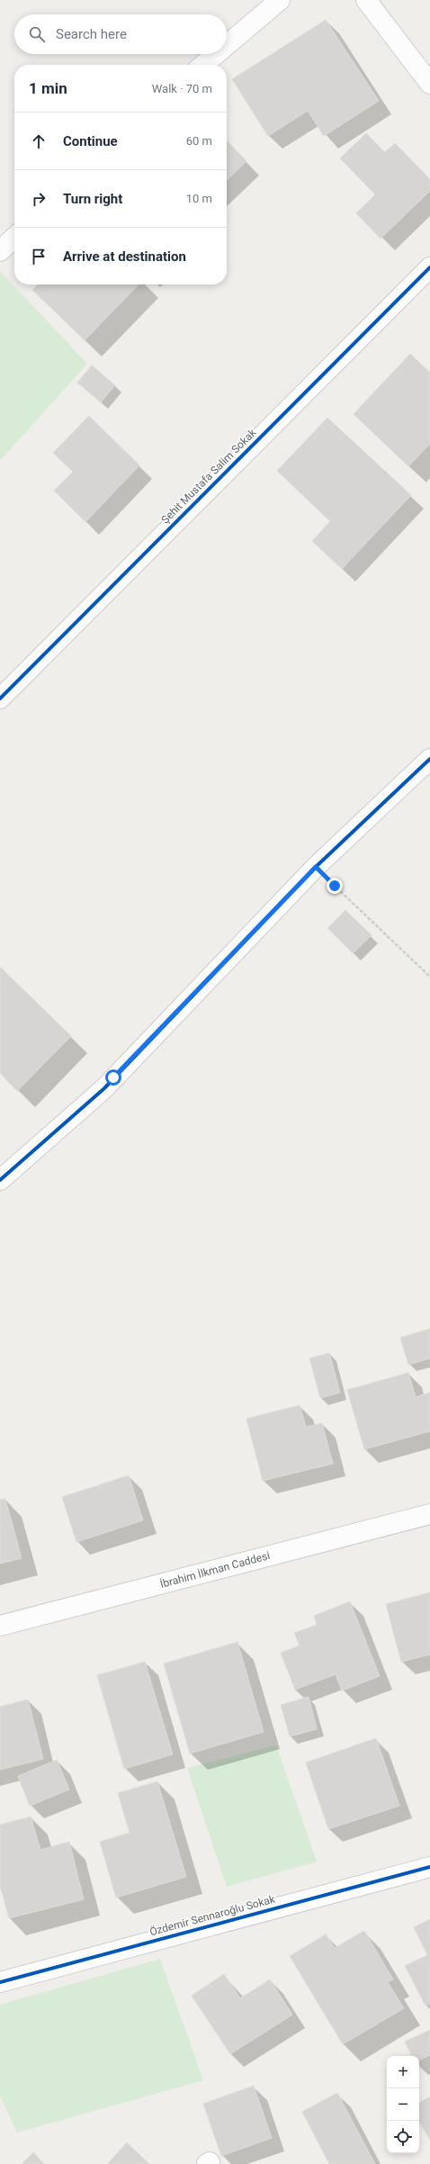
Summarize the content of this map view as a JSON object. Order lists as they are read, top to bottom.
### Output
{
  "streets": {
    "street": ["Şehit Mustafa Salim Sokak", "İbrahim İlkman Caddesi", "Özdemir Sennaroğlu Sokak"]
  },
  "page": {
    "search": "Search here",
    "heading": ["1 min", "Walk · 70 m"],
    "list": [
      ["Continue", "60 m"],
      ["Turn right", "10 m"],
      "Arrive at destination"
    ],
    "map_buttons": ["+", "−"]
  }
}
